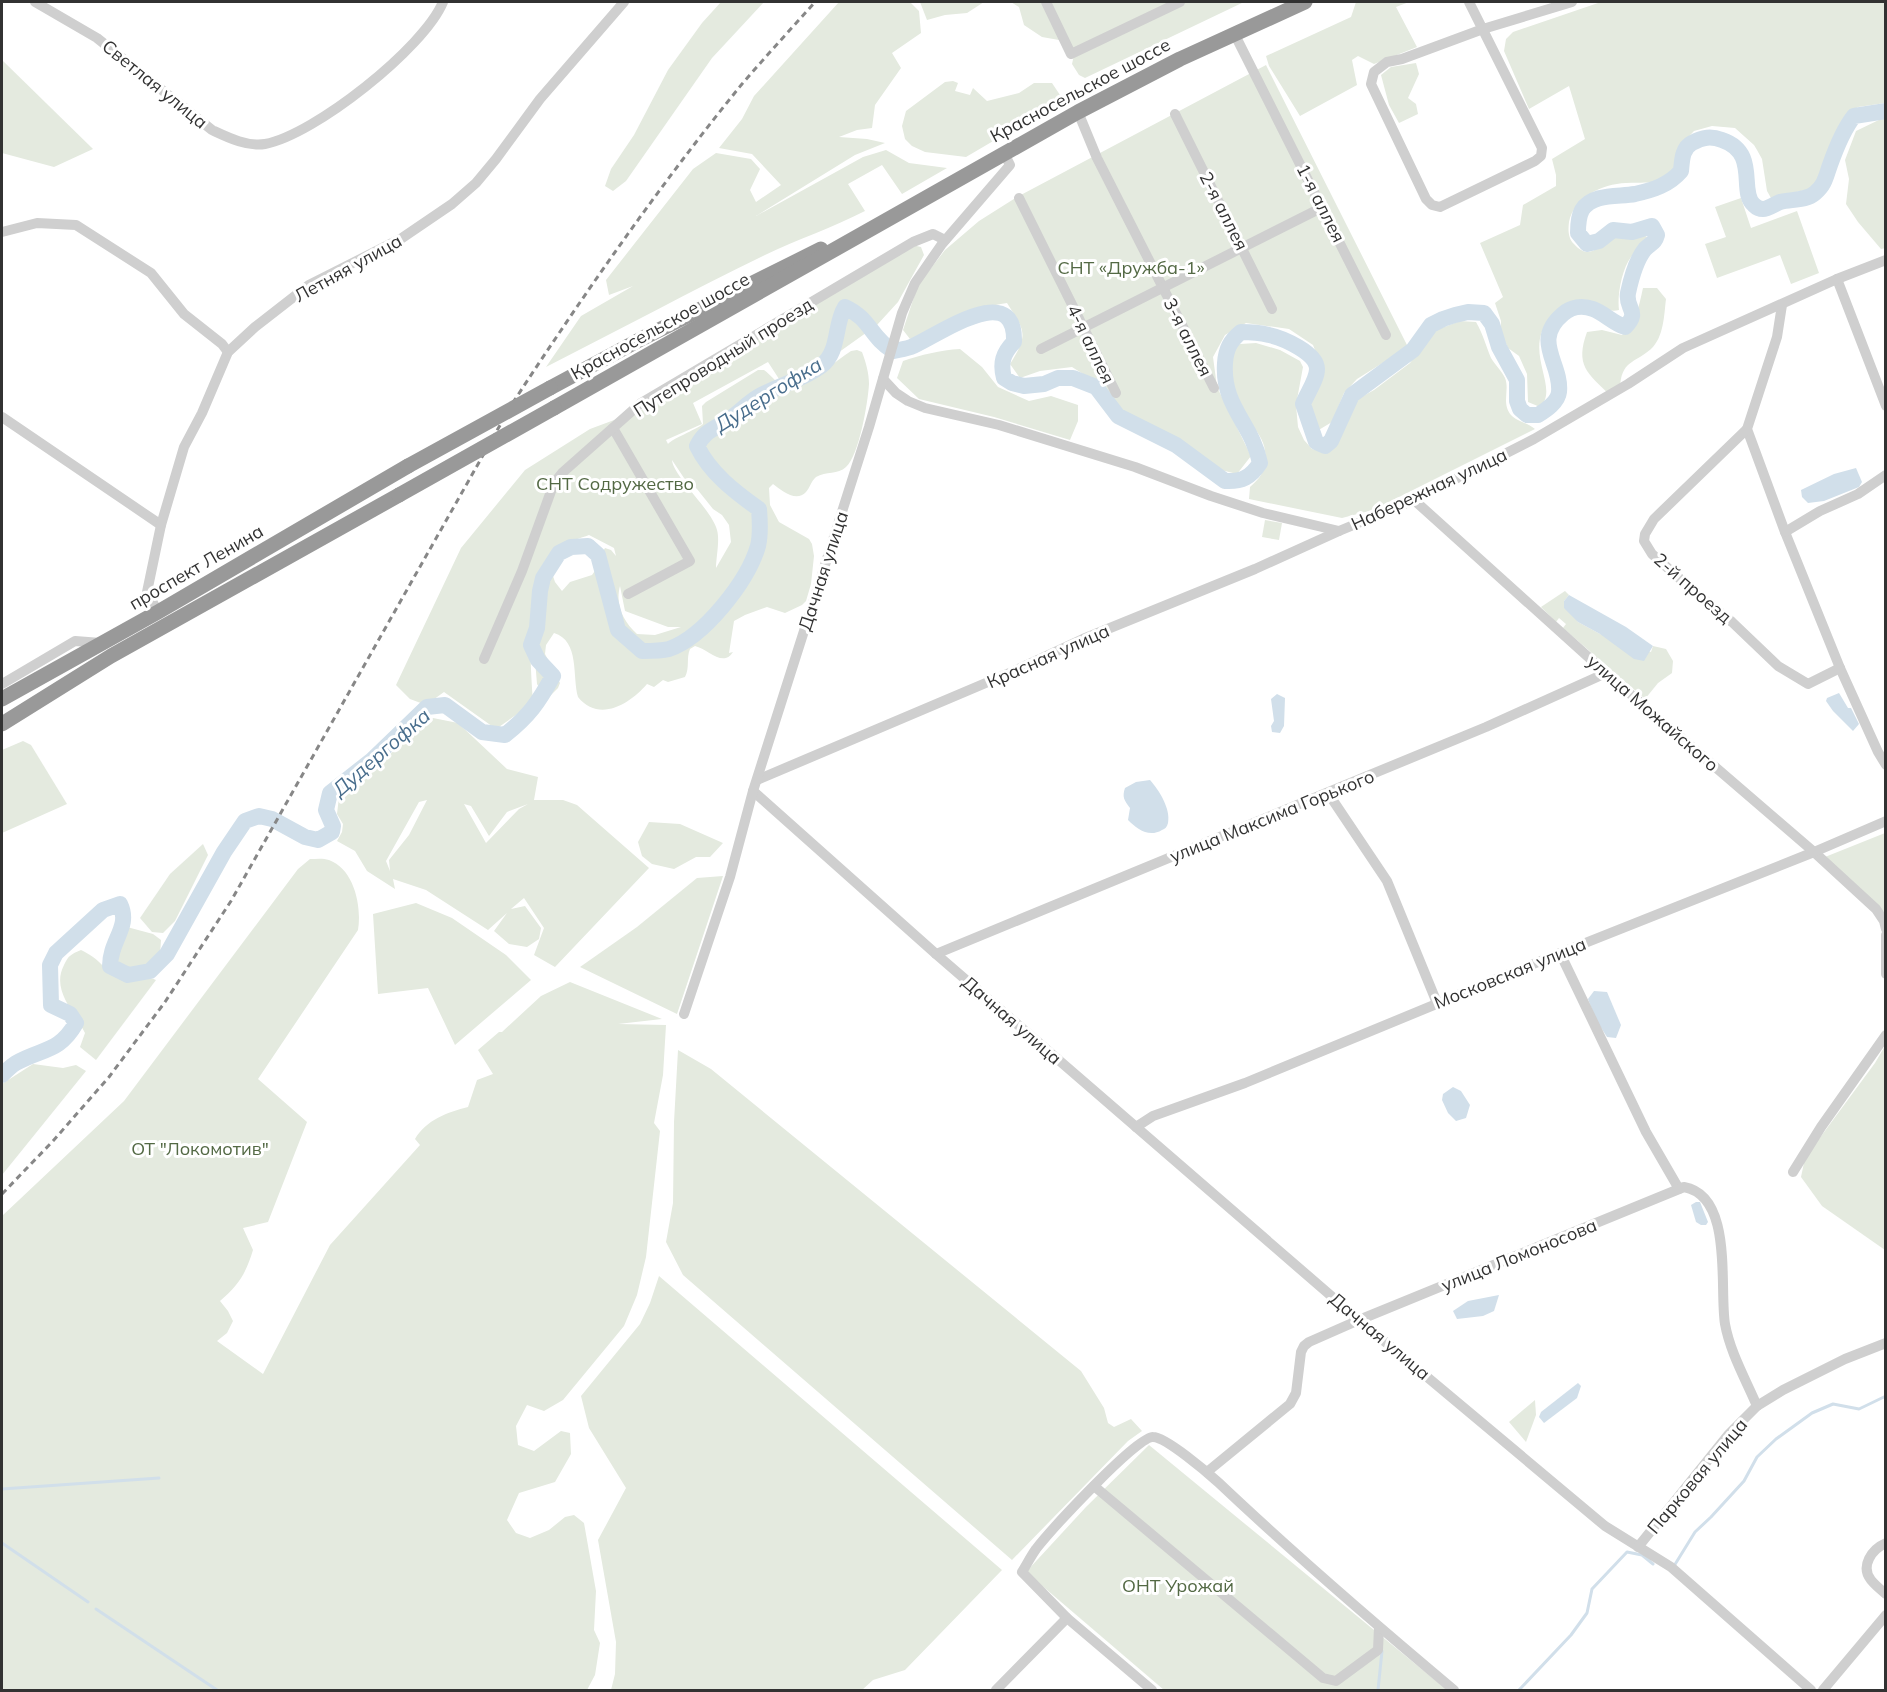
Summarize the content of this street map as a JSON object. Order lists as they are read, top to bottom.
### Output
{
  "streets": {
    "highway": ["Красносельское шоссе", "проспект Ленина"],
    "street": [
      "Светлая улица",
      "1-я аллея",
      "2-я аллея",
      "Летняя улица",
      "3-я аллея",
      "4-я аллея",
      "Путепроводный проезд",
      "Набережная улица",
      "Дачная улица",
      "2-й проезд",
      "Красная улица",
      "улица Можайского",
      "улица Максима Горького",
      "Московская улица",
      "улица Ломоносова",
      "Парковая улица"
    ]
  },
  "crossings": [
    ["Красносельское шоссе", "1-я аллея"],
    ["Красносельское шоссе", "3-я аллея"],
    ["Красносельское шоссе", "проспект Ленина"],
    ["Красносельское шоссе", "Дачная улица"],
    ["Летняя улица", "проспект Ленина"],
    ["Путепроводный проезд", "Дачная улица"],
    ["Набережная улица", "Дачная улица"],
    ["Набережная улица", "2-й проезд"],
    ["Набережная улица", "Красная улица"],
    ["Набережная улица", "улица Можайского"],
    ["Дачная улица", "Красная улица"],
    ["Дачная улица", "улица Максима Горького"],
    ["Дачная улица", "Московская улица"],
    ["Дачная улица", "улица Ломоносова"],
    ["Дачная улица", "Парковая улица"],
    ["улица Можайского", "улица Максима Горького"],
    ["улица Можайского", "Московская улица"]
  ],
  "water": ["Дудергофка"],
  "parks": [
    "СНТ «Дружба-1»",
    "СНТ Содружество",
    "ОТ \"Локомотив\"",
    "ОНТ Урожай"
  ]
}
